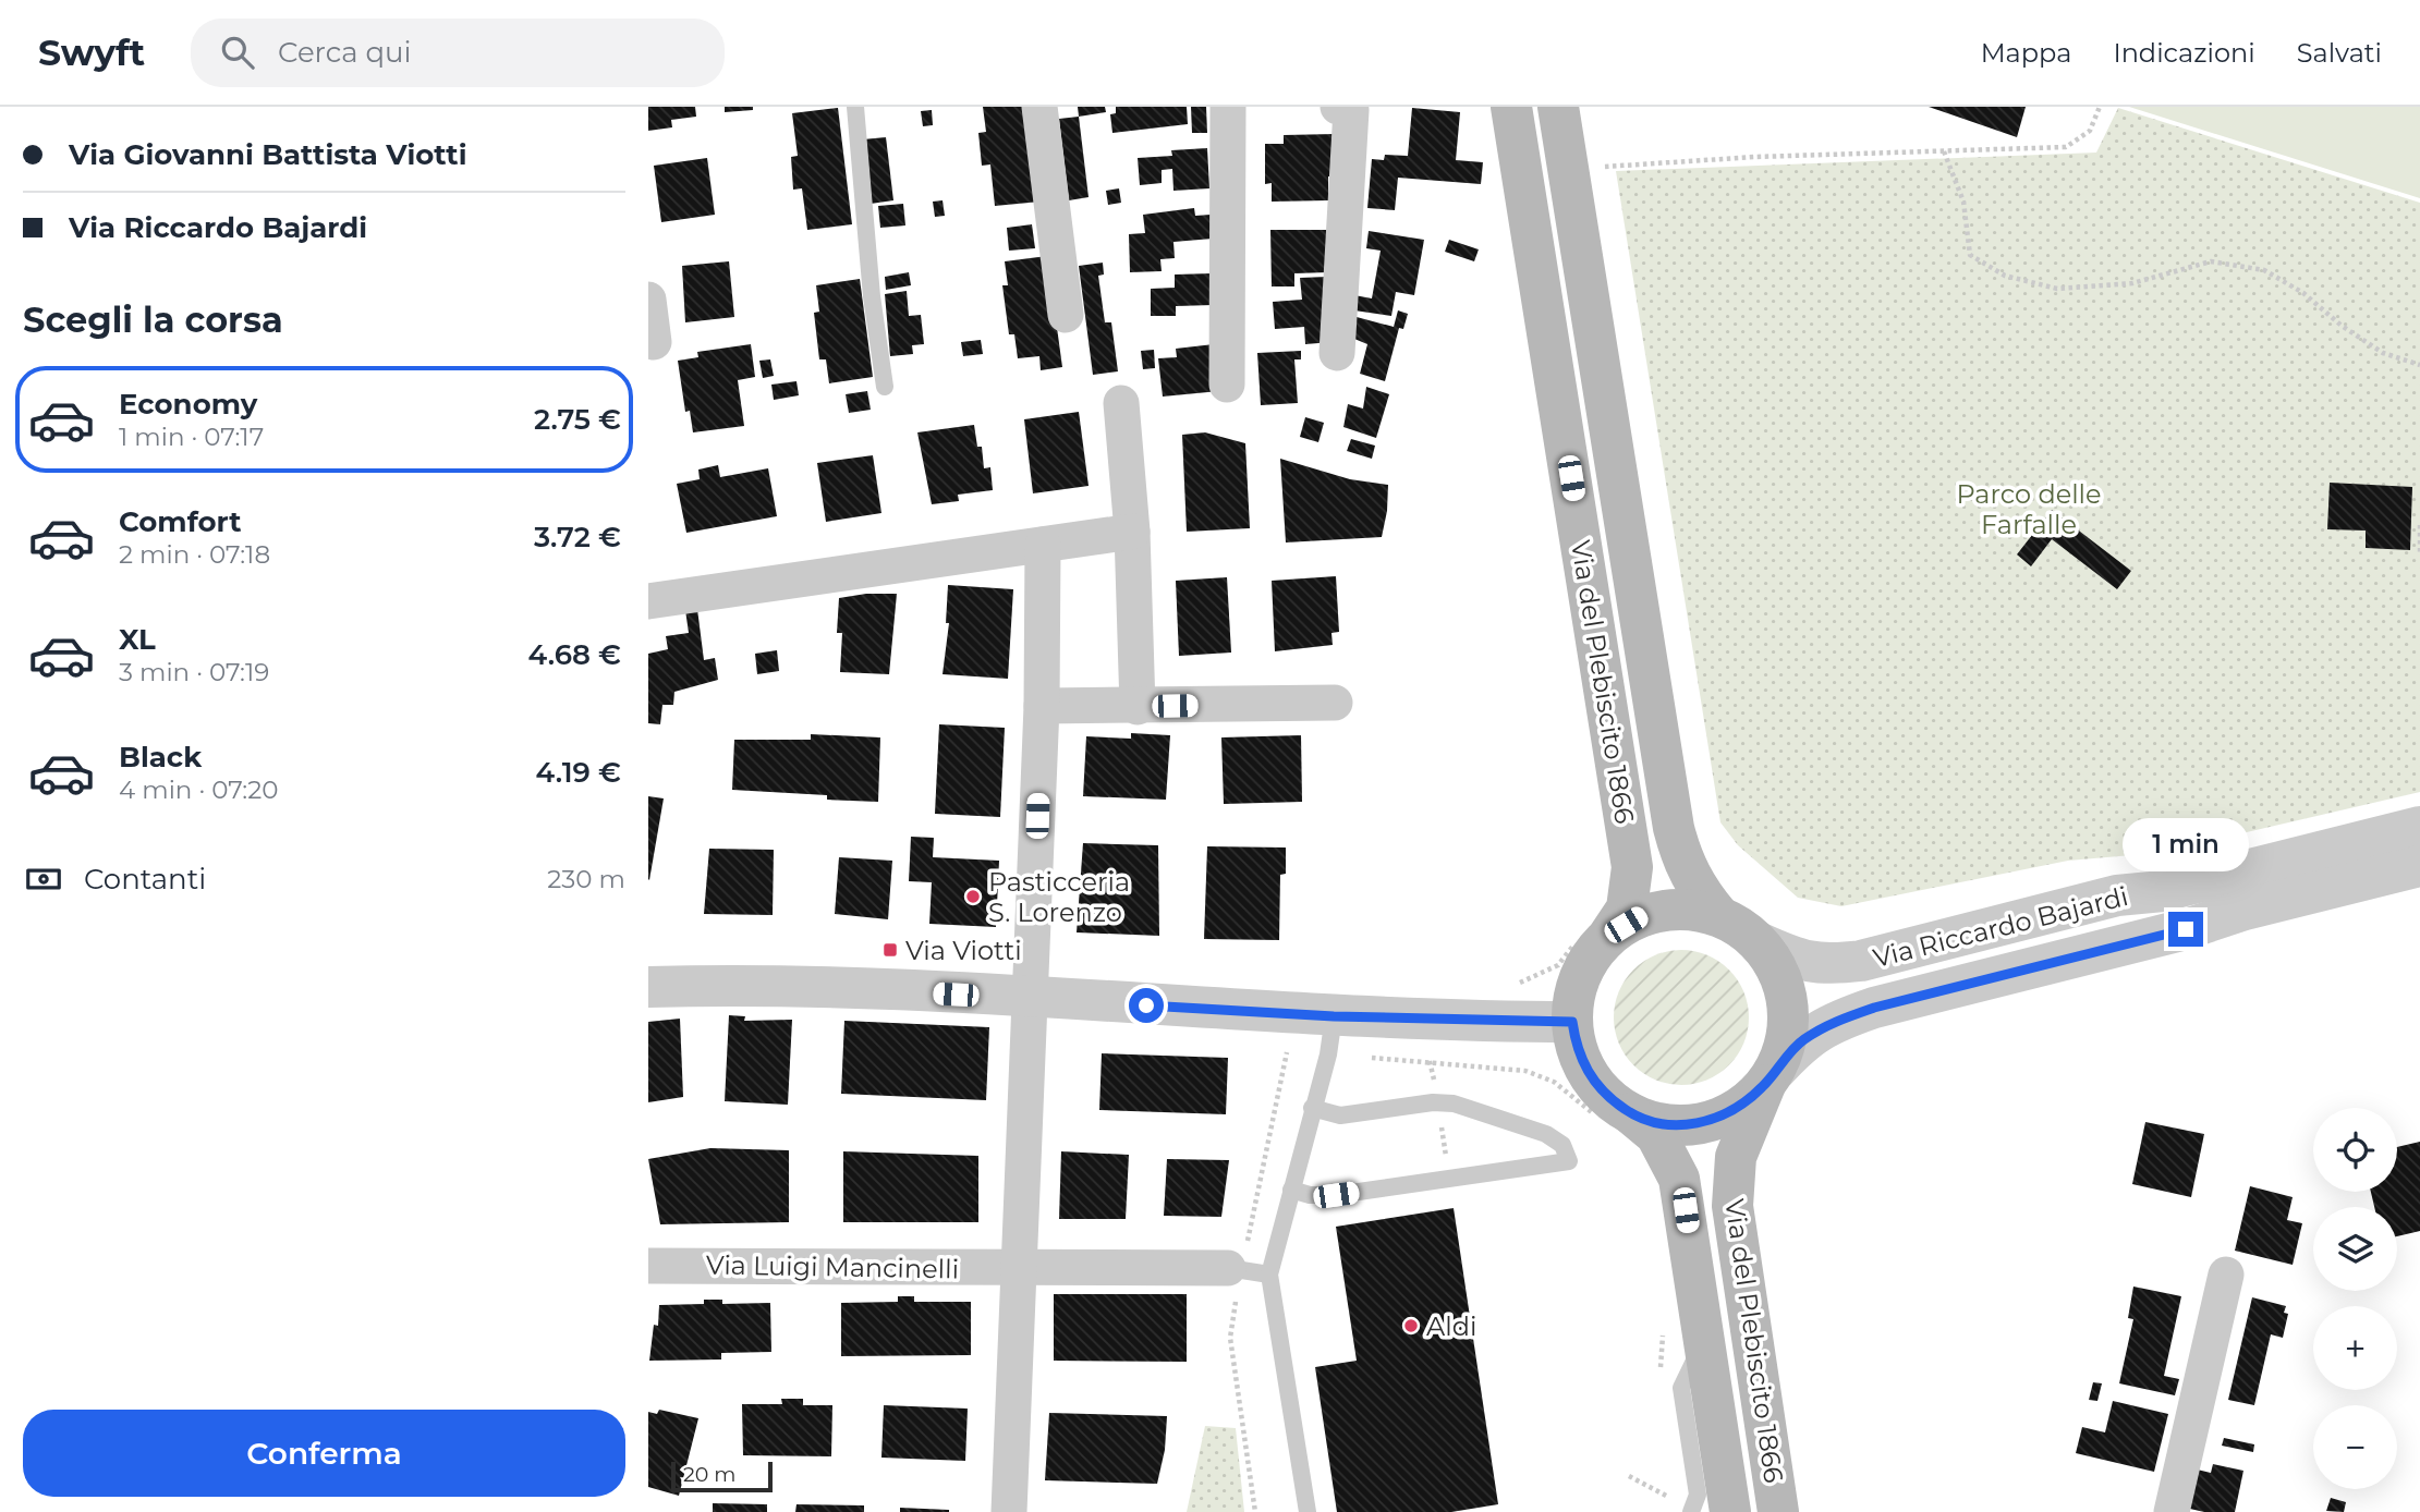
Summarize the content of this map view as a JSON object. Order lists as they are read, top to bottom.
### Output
{
  "streets": {
    "main road": ["Via del Plebiscito 1866"],
    "street": ["Via Riccardo Bajardi", "Via Luigi Mancinelli"]
  },
  "crossings": [
    ["Via del Plebiscito 1866", "Via Riccardo Bajardi"]
  ],
  "parks": ["Parco delle Farfalle"],
  "places": {
    "other": ["Pasticceria S. Lorenzo", "Aldi"],
    "transit": ["Via Viotti"]
  },
  "scale_bar": "20 m",
  "page": {
    "header": "Swyft",
    "search": "Cerca qui",
    "nav": ["Mappa", "Indicazioni", "Salvati"],
    "banner": ["Via Giovanni Battista Viotti", "Via Riccardo Bajardi"],
    "heading": "Scegli la corsa",
    "list": [
      {
        "name": "Economy",
        "note": "1 min · 07:17",
        "value": "2.75 €"
      },
      {
        "name": "Comfort",
        "note": "2 min · 07:18",
        "value": "3.72 €"
      },
      {
        "name": "XL",
        "note": "3 min · 07:19",
        "value": "4.68 €"
      },
      {
        "name": "Black",
        "note": "4 min · 07:20",
        "value": "4.19 €"
      }
    ],
    "bubble": "1 min",
    "pay": ["Contanti", "230 m"],
    "map_buttons": ["+", "−"],
    "buttons": "Conferma",
    "scale": "20 m"
  }
}
